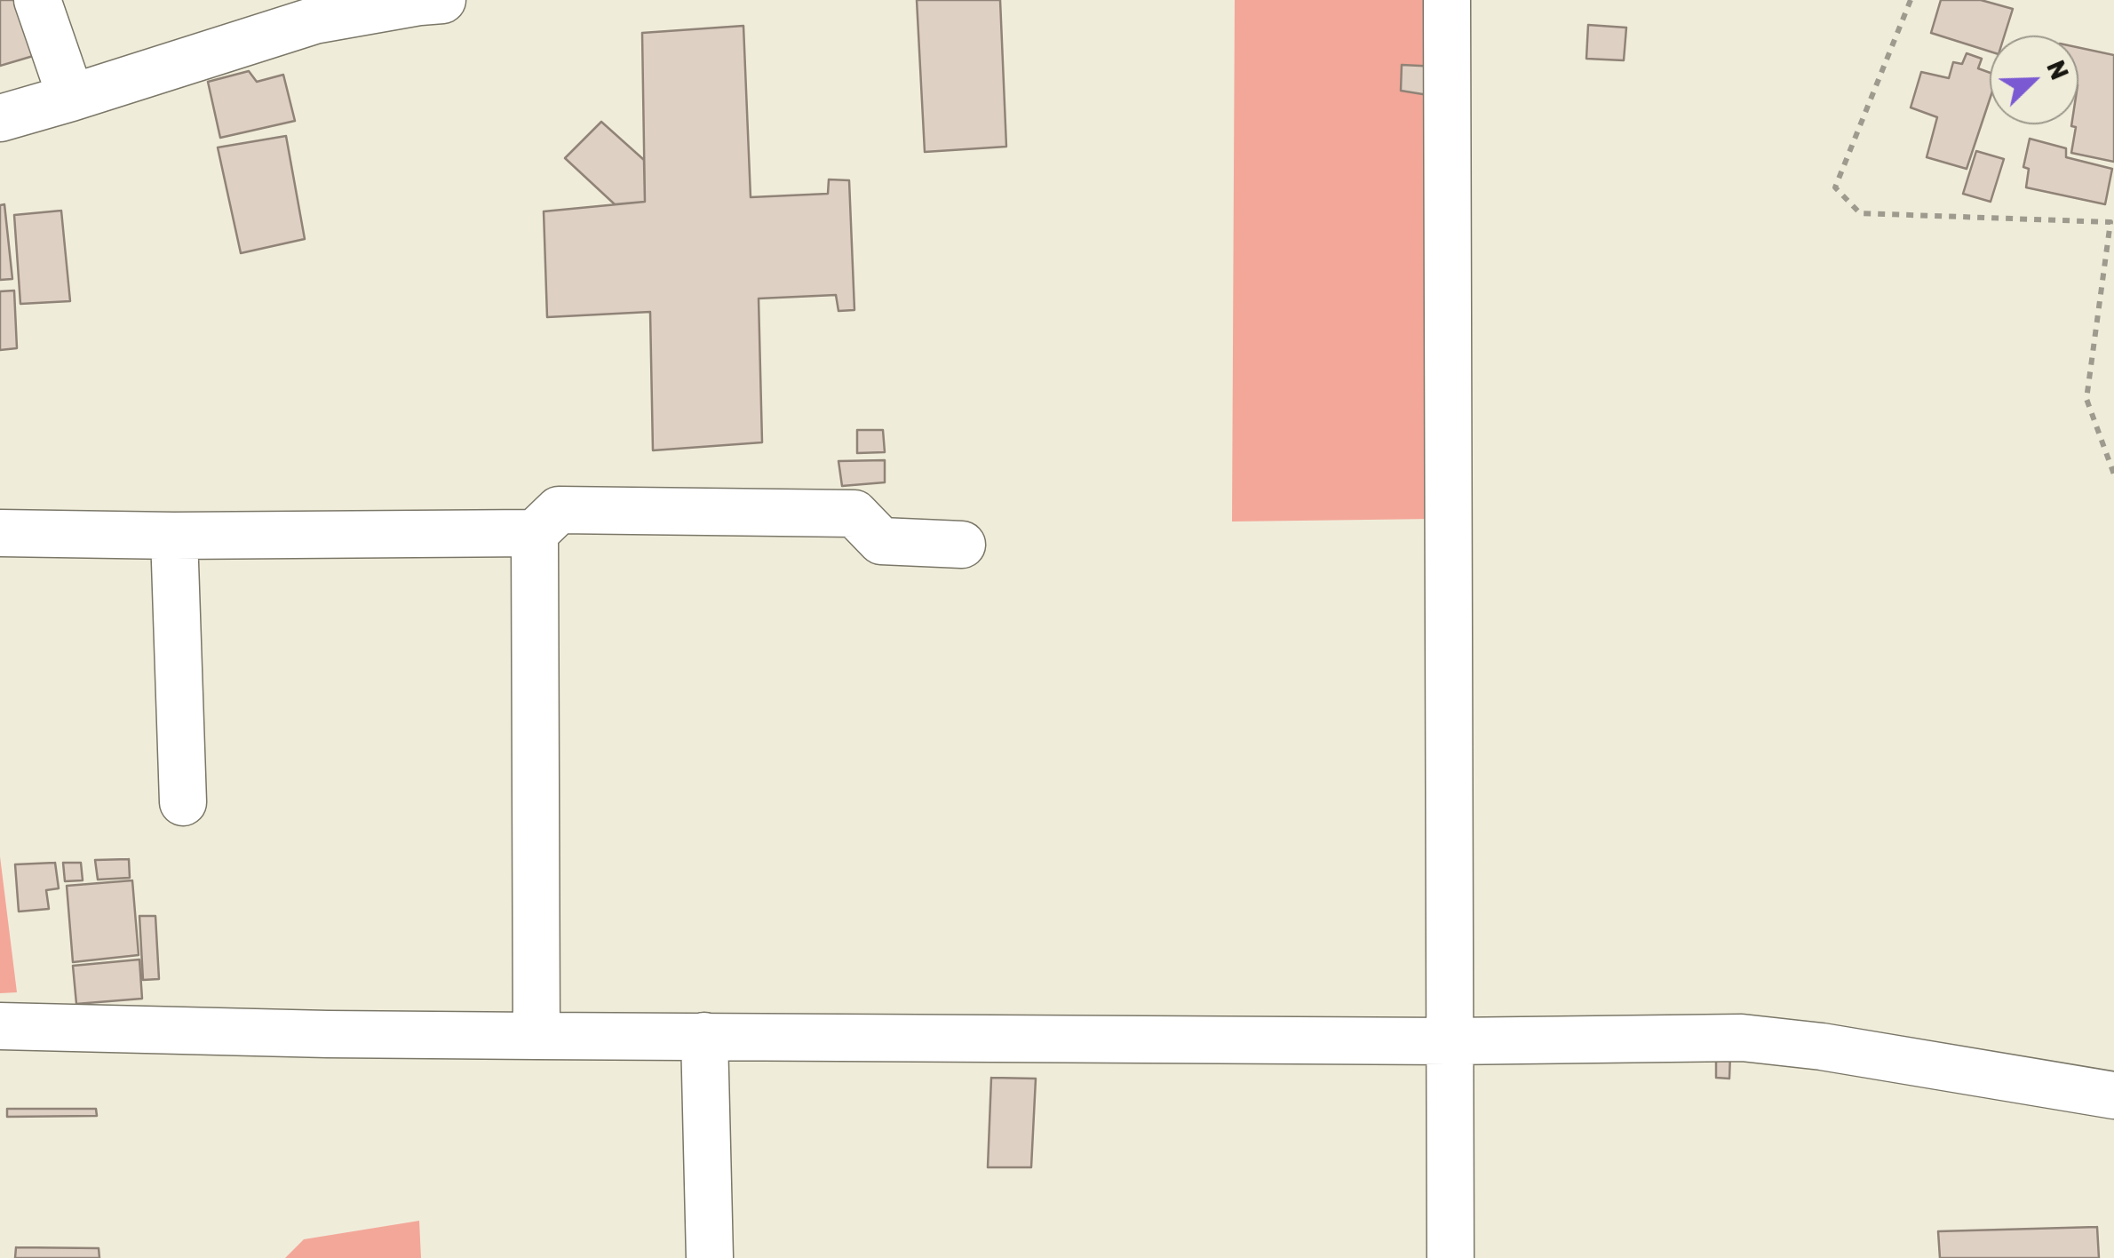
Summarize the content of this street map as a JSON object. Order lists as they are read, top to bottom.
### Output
{
  "north": "top right"
}
